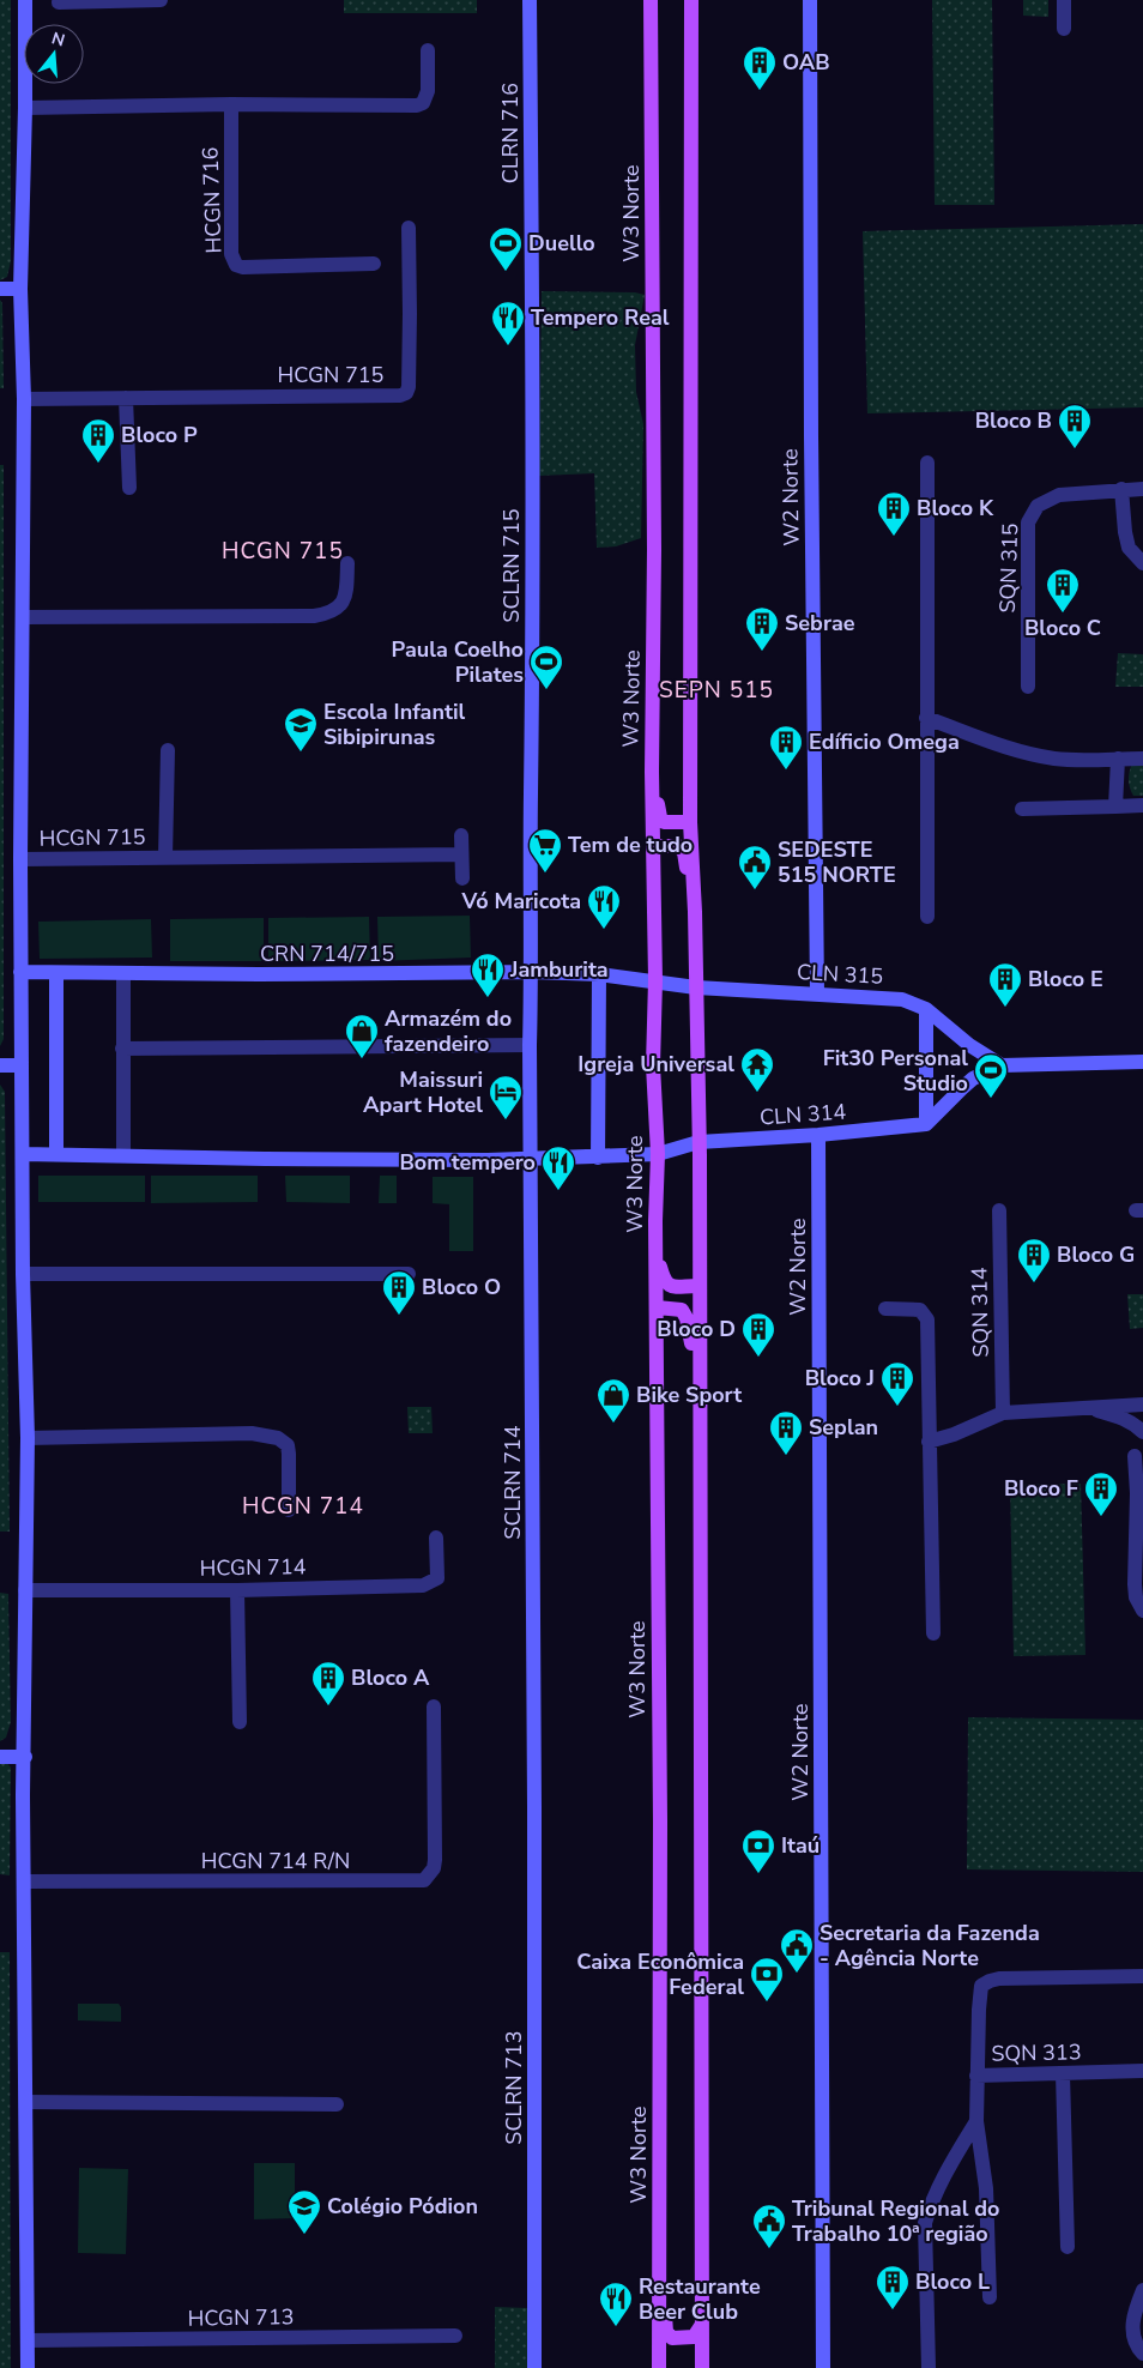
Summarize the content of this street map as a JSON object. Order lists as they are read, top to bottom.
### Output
{
  "streets": {
    "main road": ["W3 Norte"],
    "street": [
      "CLRN 716",
      "HCGN 716",
      "HCGN 715",
      "W2 Norte",
      "SCLRN 715",
      "SQN 315",
      "CRN 714/715",
      "CLN 315",
      "CLN 314",
      "SQN 314",
      "SCLRN 714",
      "HCGN 714",
      "HCGN 714 R/N",
      "SQN 313",
      "SCLRN 713",
      "HCGN 713"
    ]
  },
  "crossings": [
    ["CLRN 716", "SCLRN 715"],
    ["W3 Norte", "CRN 714/715"],
    ["W3 Norte", "CLN 315"],
    ["W3 Norte", "CLN 314"],
    ["W2 Norte", "CLN 315"],
    ["W2 Norte", "CLN 314"],
    ["SCLRN 715", "CRN 714/715"],
    ["CRN 714/715", "CLN 315"],
    ["SCLRN 714", "SCLRN 713"]
  ],
  "districts": ["HCGN 715", "SEPN 515", "HCGN 714"],
  "places": {
    "building": [
      "OAB",
      "Bloco B",
      "Bloco P",
      "Bloco K",
      "Bloco C",
      "Sebrae",
      "Edíficio Omega",
      "Bloco E",
      "Bloco G",
      "Bloco O",
      "Bloco D",
      "Bloco J",
      "Seplan",
      "Bloco F",
      "Bloco A",
      "Bloco L"
    ],
    "sports": ["Duello", "Paula Coelho Pilates", "Fit30 Personal Studio"],
    "restaurant": [
      "Tempero Real",
      "Vó Maricota",
      "Jamburita",
      "Bom tempero",
      "Restaurante Beer Club"
    ],
    "school or university": ["Escola Infantil Sibipirunas", "Colégio Pódion"],
    "supermarket": ["Tem de tudo"],
    "public building": ["SEDESTE 515 NORTE", "Secretaria da Fazenda - Agência Norte", "Tribunal Regional do Trabalho 10ª região"],
    "shop": ["Armazém do fazendeiro", "Bike Sport"],
    "temple": ["Igreja Universal"],
    "hotel": ["Maissuri Apart Hotel"],
    "bank": ["Itaú", "Caixa Econômica Federal"]
  },
  "north": "top"
}
